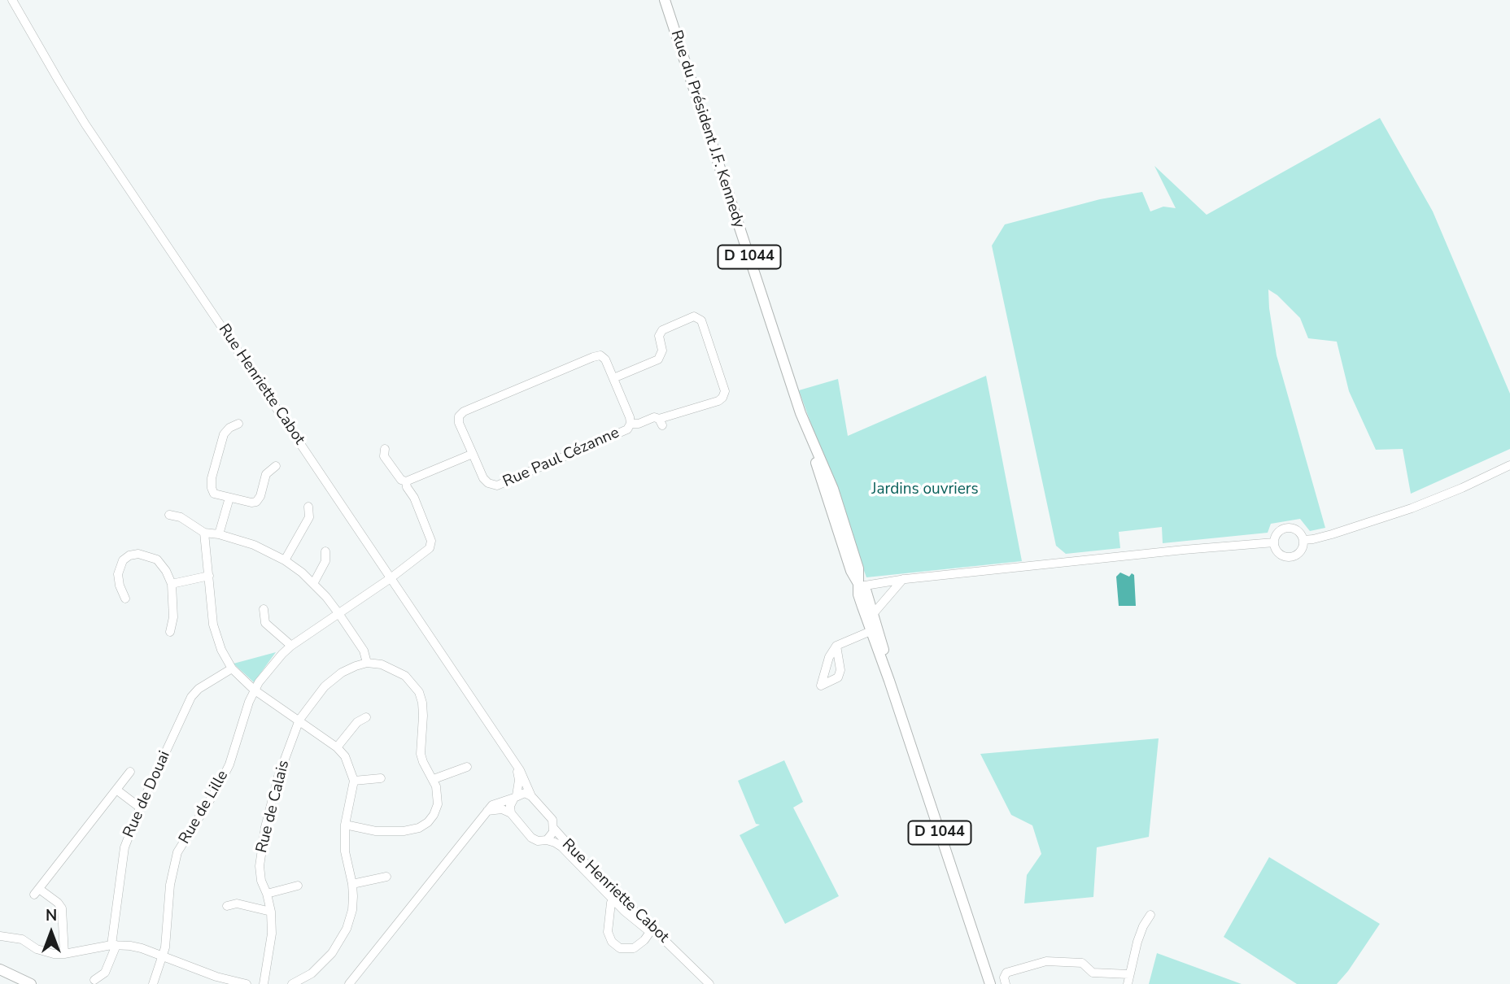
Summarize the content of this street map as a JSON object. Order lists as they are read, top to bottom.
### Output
{
  "streets": {
    "main road": ["Rue du Président J.F. Kennedy", "D 1044"],
    "street": [
      "Rue Henriette Cabot",
      "Rue Paul Cézanne",
      "Rue de Douai",
      "Rue de Calais",
      "Rue de Lille"
    ]
  },
  "crossings": [
    ["Rue Henriette Cabot", "Rue de Lille"]
  ],
  "parks": ["Jardins ouvriers"],
  "north": "top"
}
